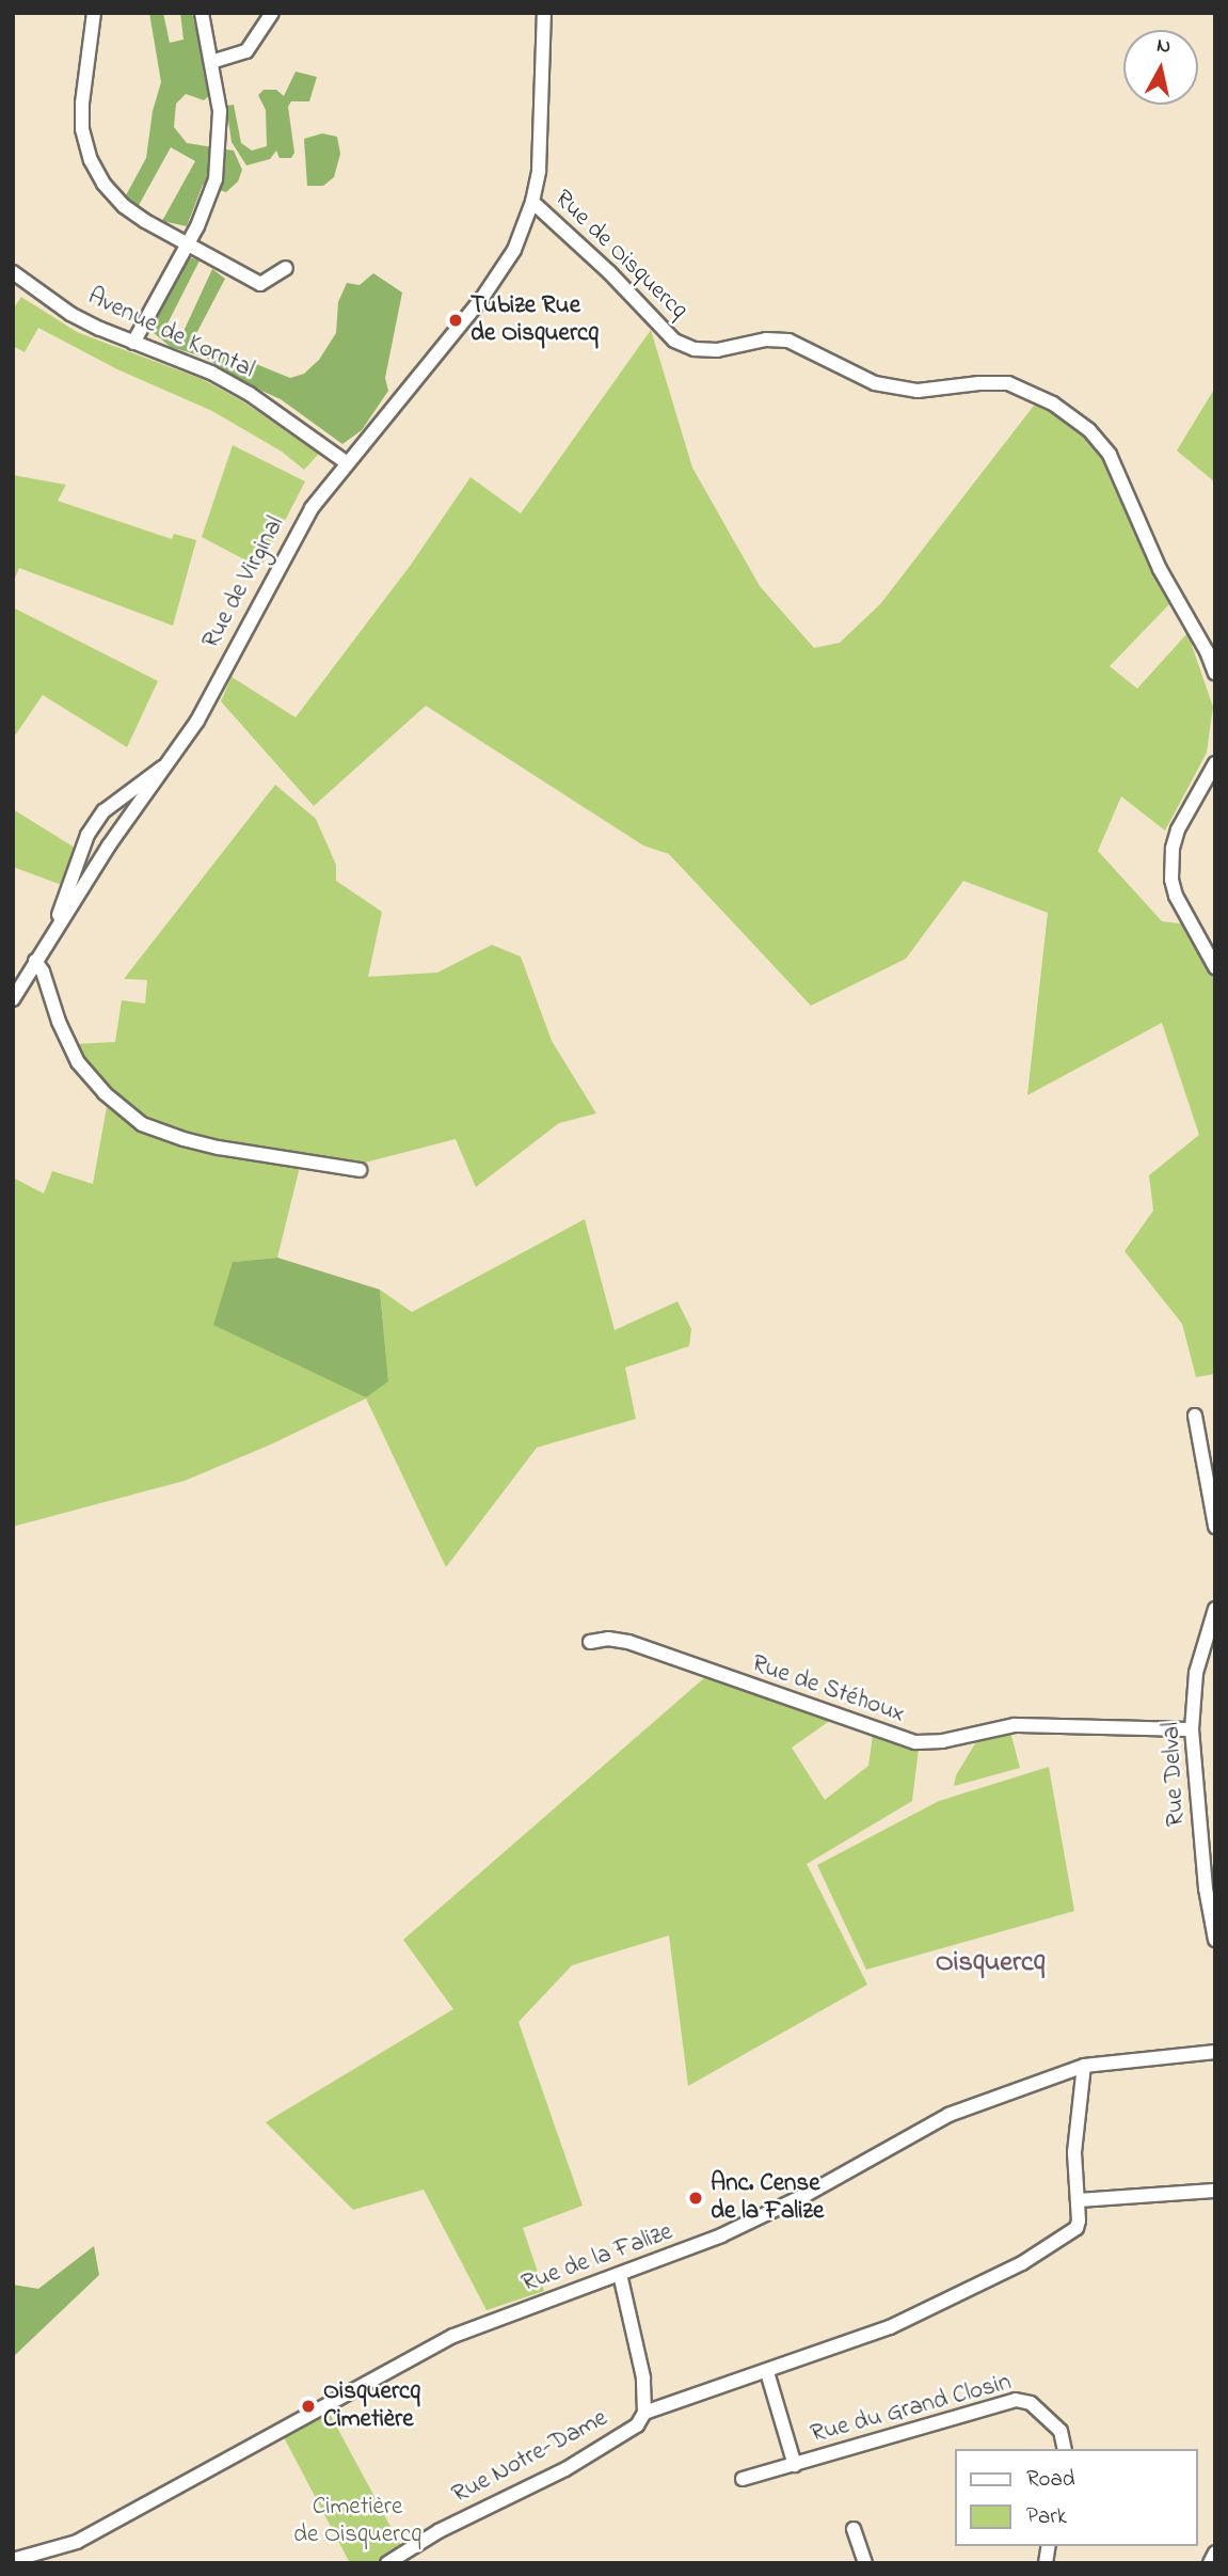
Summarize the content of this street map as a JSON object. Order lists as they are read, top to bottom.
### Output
{
  "streets": {
    "street": [
      "Rue de Oisquercq",
      "Avenue de Korntal",
      "Rue de Virginal",
      "Rue de Stéhoux",
      "Rue Delval",
      "Rue de la Falize",
      "Rue du Grand Closin",
      "Rue Notre-Dame"
    ]
  },
  "crossings": [
    ["Rue de Oisquercq", "Rue de Virginal"],
    ["Avenue de Korntal", "Rue de Virginal"],
    ["Rue de Stéhoux", "Rue Delval"],
    ["Rue de la Falize", "Rue Notre-Dame"]
  ],
  "districts": ["Oisquercq"],
  "parks": ["Cimetière de Oisquercq"],
  "places": ["Tubize Rue de Oisquercq", "Anc. Cense de la Falize", "Oisquercq Cimetière"],
  "legend": ["Road", "Park"],
  "north": "top"
}
